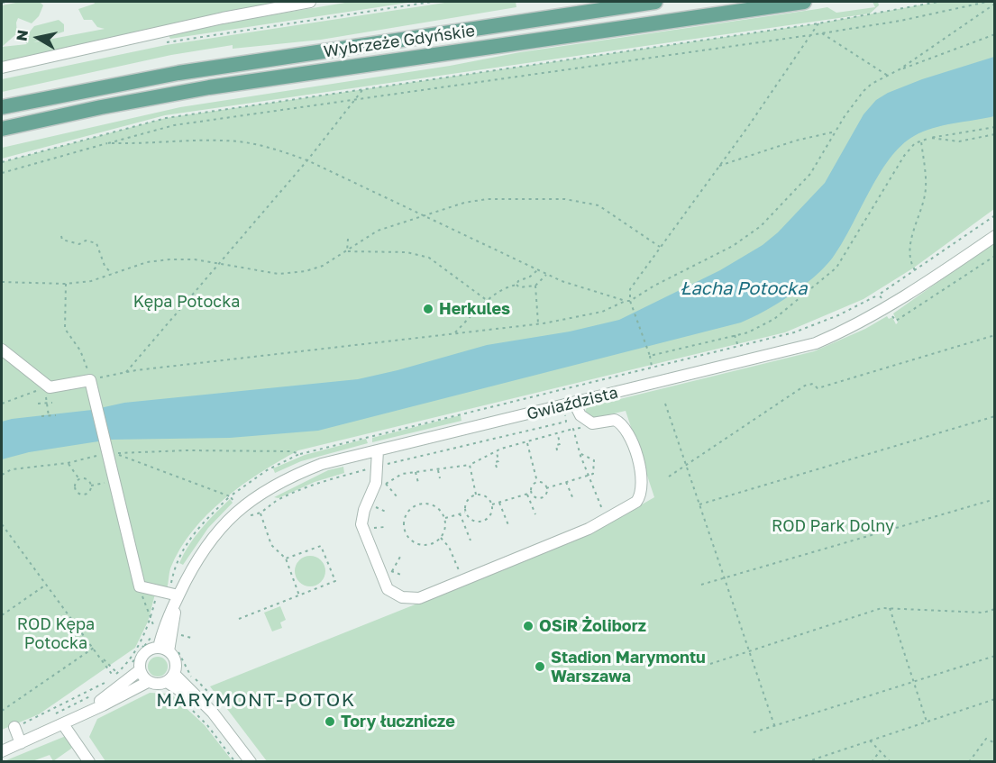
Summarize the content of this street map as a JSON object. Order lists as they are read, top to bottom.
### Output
{
  "streets": {
    "main road": ["Wybrzeże Gdyńskie"],
    "street": ["Gwiaździsta"]
  },
  "districts": ["MARYMONT-POTOK"],
  "water": ["Łacha Potocka"],
  "parks": ["Kępa Potocka", "ROD Park Dolny", "ROD Kępa Potocka"],
  "places": [
    "Herkules",
    "OSiR Żoliborz",
    "Stadion Marymontu Warszawa",
    "Tory łucznicze"
  ],
  "north": "left"
}
